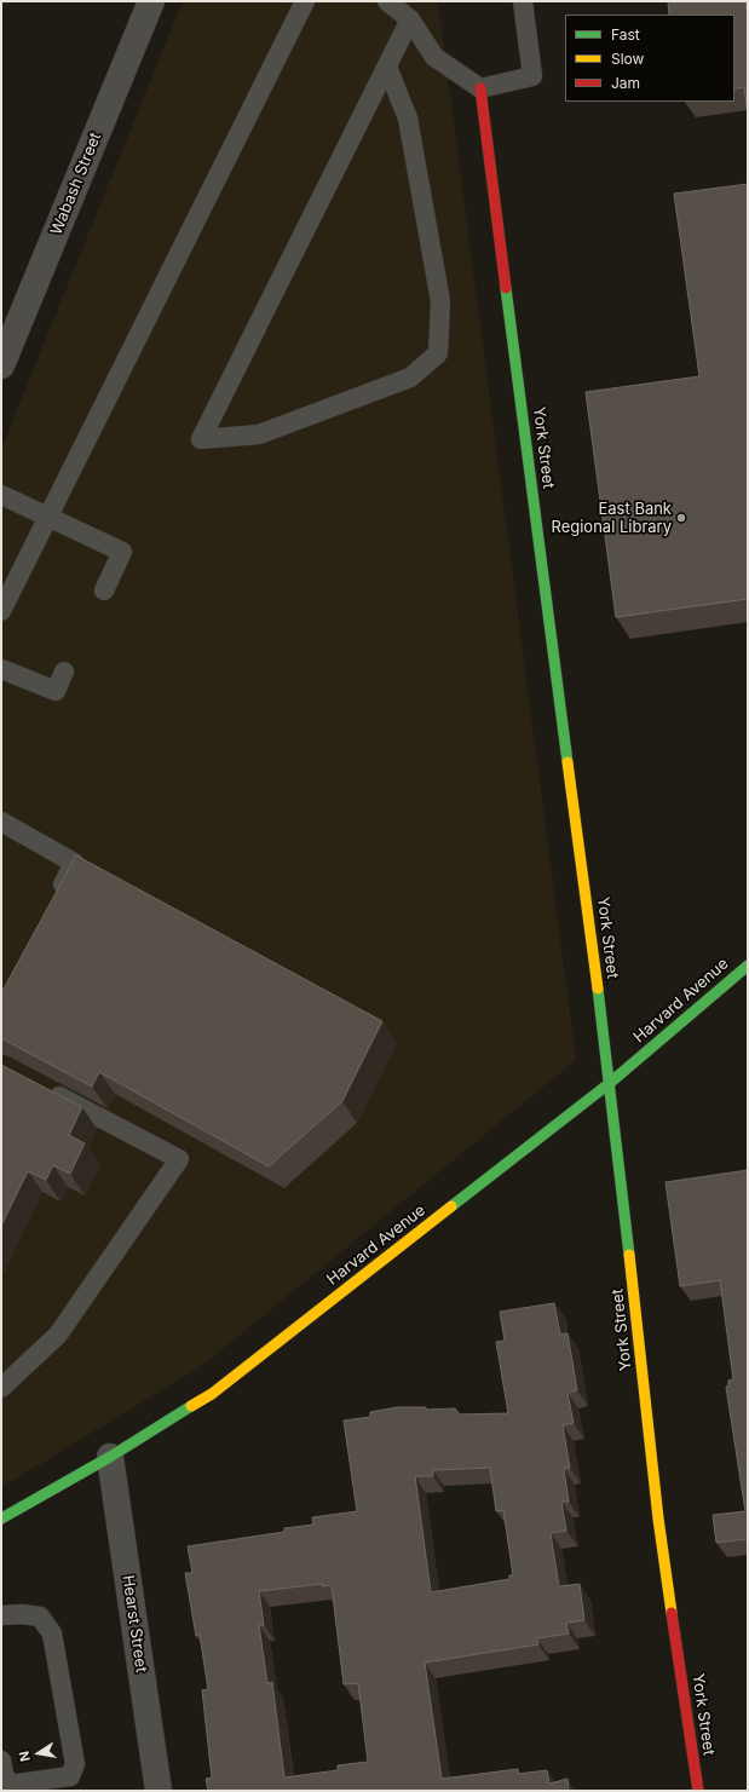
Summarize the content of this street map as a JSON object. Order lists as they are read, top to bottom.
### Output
{
  "streets": {
    "street": [
      "Wabash Street",
      "York Street",
      "Harvard Avenue",
      "Hearst Street"
    ]
  },
  "crossings": [
    ["York Street", "Harvard Avenue"],
    ["Harvard Avenue", "Hearst Street"]
  ],
  "places": ["East Bank Regional Library"],
  "legend": ["Fast", "Slow", "Jam"],
  "north": "left"
}
